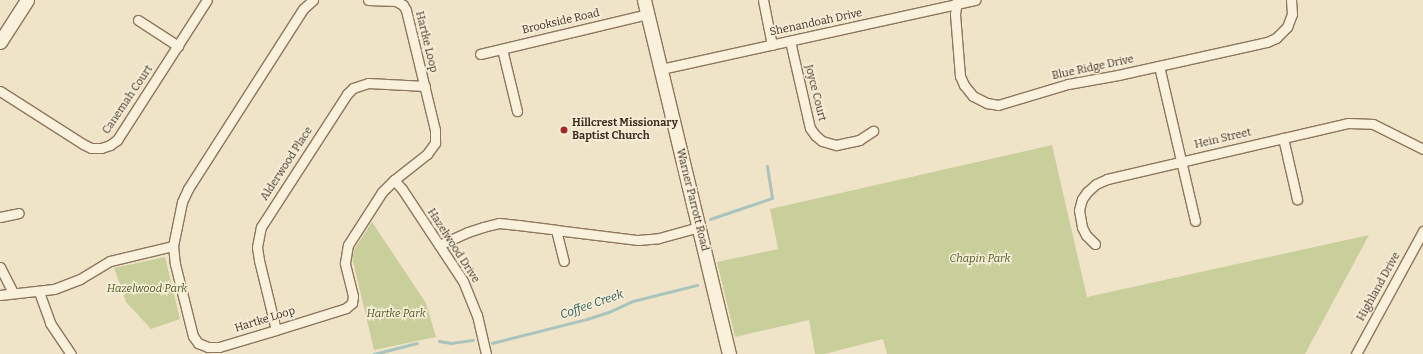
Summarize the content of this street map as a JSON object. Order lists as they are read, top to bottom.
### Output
{
  "streets": {
    "main road": ["Warner Parrott Road"],
    "street": [
      "Brookside Road",
      "Shenandoah Drive",
      "Hartke Loop",
      "Blue Ridge Drive",
      "Joyce Court",
      "Canemah Court",
      "Hein Street",
      "Alderwood Place",
      "Hazelwood Drive",
      "Highland Drive"
    ]
  },
  "crossings": [
    ["Brookside Road", "Warner Parrott Road"],
    ["Shenandoah Drive", "Blue Ridge Drive"],
    ["Shenandoah Drive", "Joyce Court"],
    ["Shenandoah Drive", "Warner Parrott Road"],
    ["Hartke Loop", "Alderwood Place"],
    ["Hartke Loop", "Hazelwood Drive"]
  ],
  "water": ["Coffee Creek"],
  "parks": ["Chapin Park", "Hazelwood Park", "Hartke Park"],
  "places": ["Hillcrest Missionary Baptist Church"]
}
